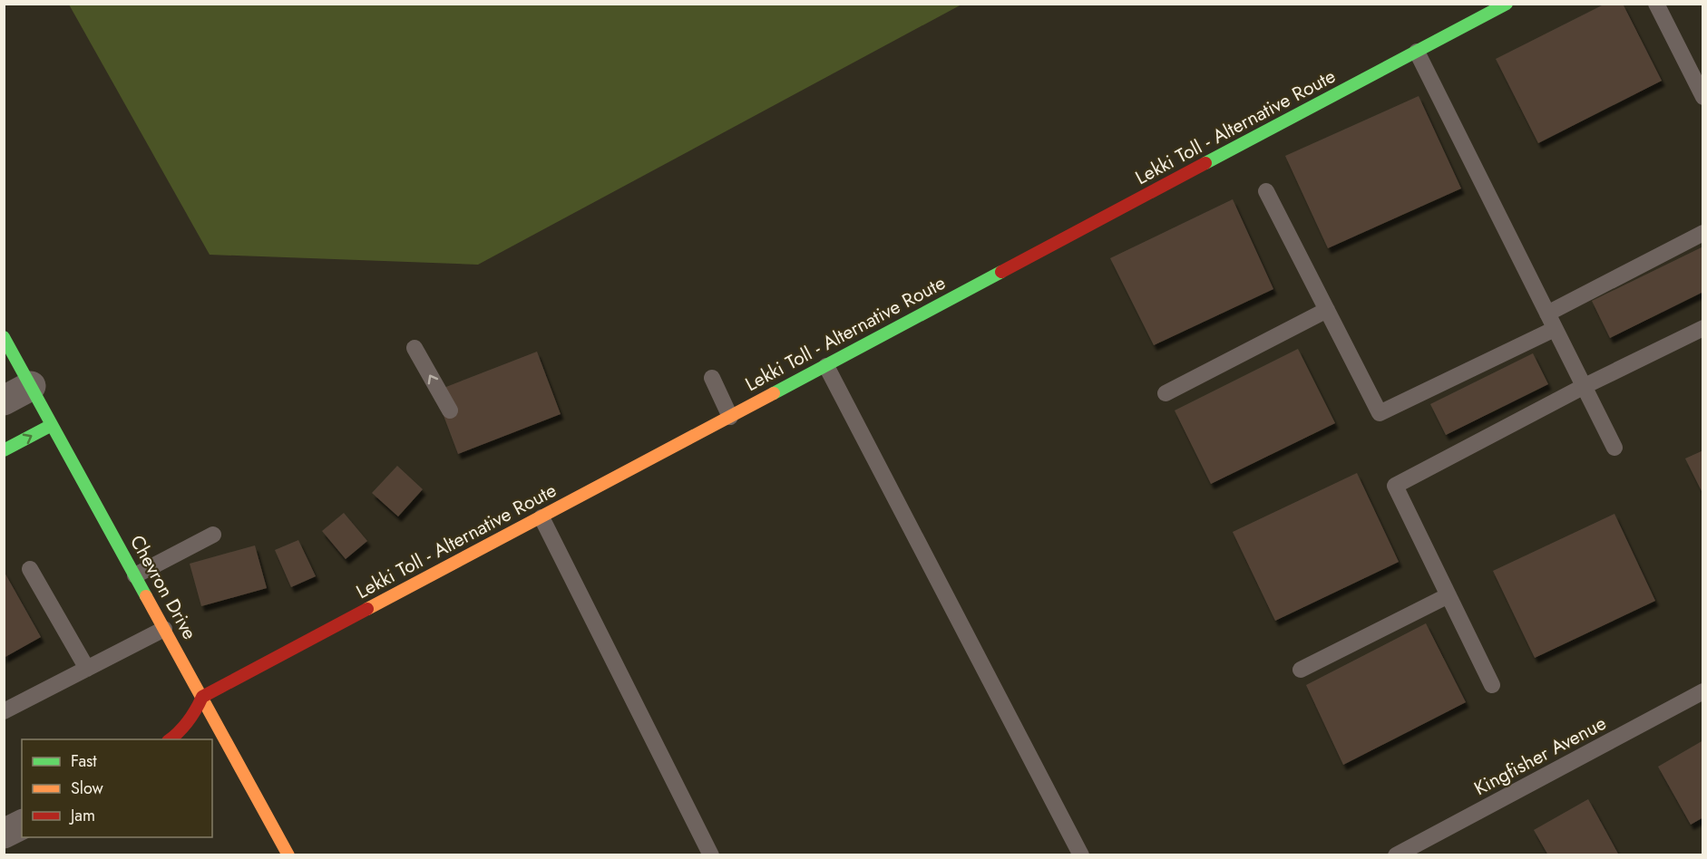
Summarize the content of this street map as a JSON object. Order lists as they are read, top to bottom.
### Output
{
  "streets": {
    "street": ["Lekki Toll - Alternative Route", "Chevron Drive"],
    "lane": ["Kingfisher Avenue"]
  },
  "crossings": [
    ["Lekki Toll - Alternative Route", "Chevron Drive"]
  ],
  "legend": ["Fast", "Slow", "Jam"]
}
